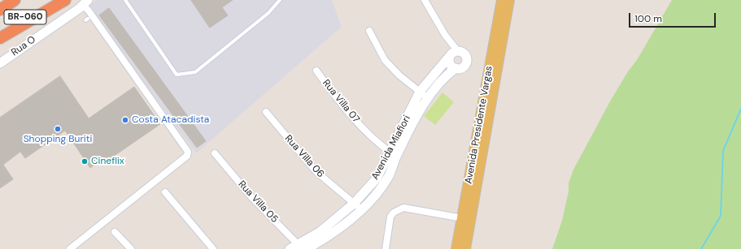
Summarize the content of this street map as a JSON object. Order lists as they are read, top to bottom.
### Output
{
  "streets": {
    "highway": ["BR-060"],
    "main road": ["Avenida Presidente Vargas"],
    "street": [
      "Rua O",
      "Rua Villa 07",
      "Avenida Miafiori",
      "Rua Villa 06",
      "Rua Villa 05"
    ]
  },
  "crossings": [
    ["Rua Villa 07", "Avenida Miafiori"],
    ["Avenida Miafiori", "Rua Villa 06"],
    ["Avenida Miafiori", "Rua Villa 05"]
  ],
  "places": ["Costa Atacadista", "Shopping Buriti", "Cineflix"],
  "scale_bar": "100 m"
}
